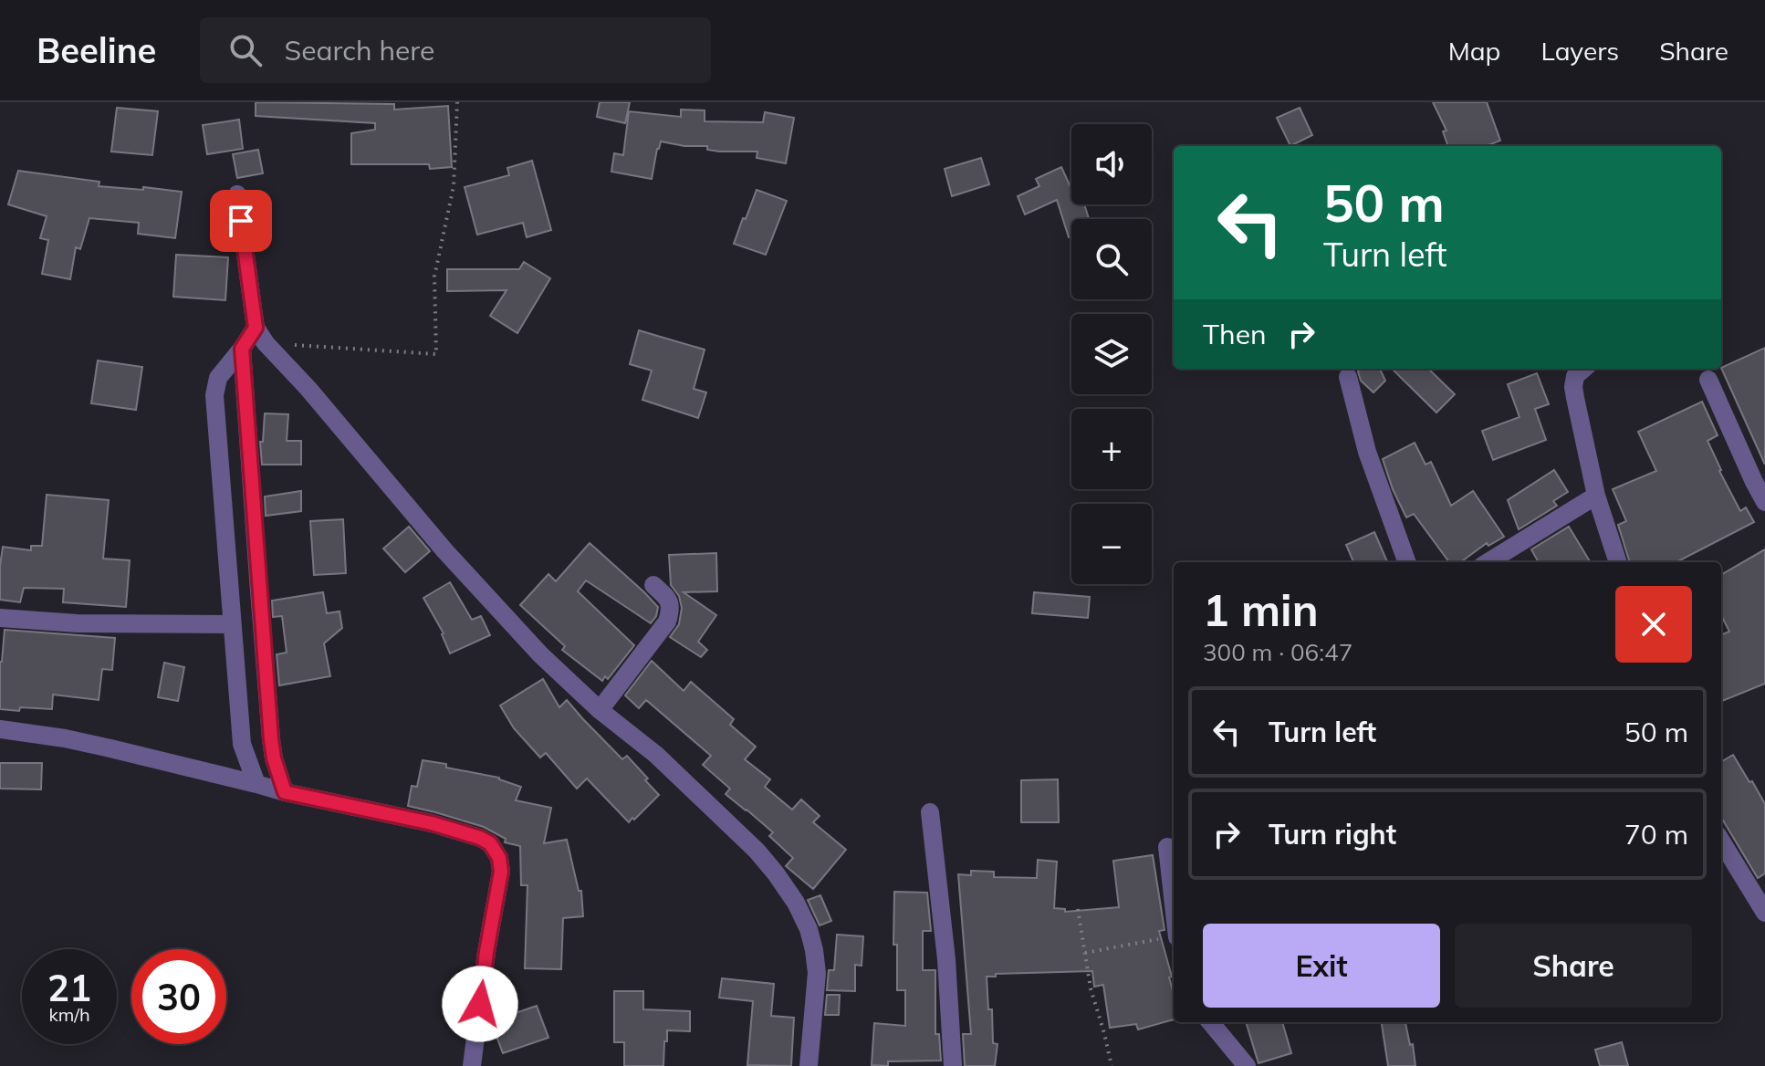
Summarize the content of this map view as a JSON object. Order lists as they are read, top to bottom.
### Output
{
  "page": {
    "header": "Beeline",
    "search": "Search here",
    "nav": ["Map", "Layers", "Share"],
    "map_buttons": ["+", "−"],
    "turn": ["50 m", "Turn left"],
    "then": "Then",
    "heading": ["1 min", "300 m · 06:47"],
    "list": [
      {
        "name": "Turn left",
        "value": "50 m"
      },
      {
        "name": "Turn right",
        "value": "70 m"
      }
    ],
    "buttons": ["Exit", "Share"],
    "speed": "21 km/h",
    "limit": "30"
  }
}
